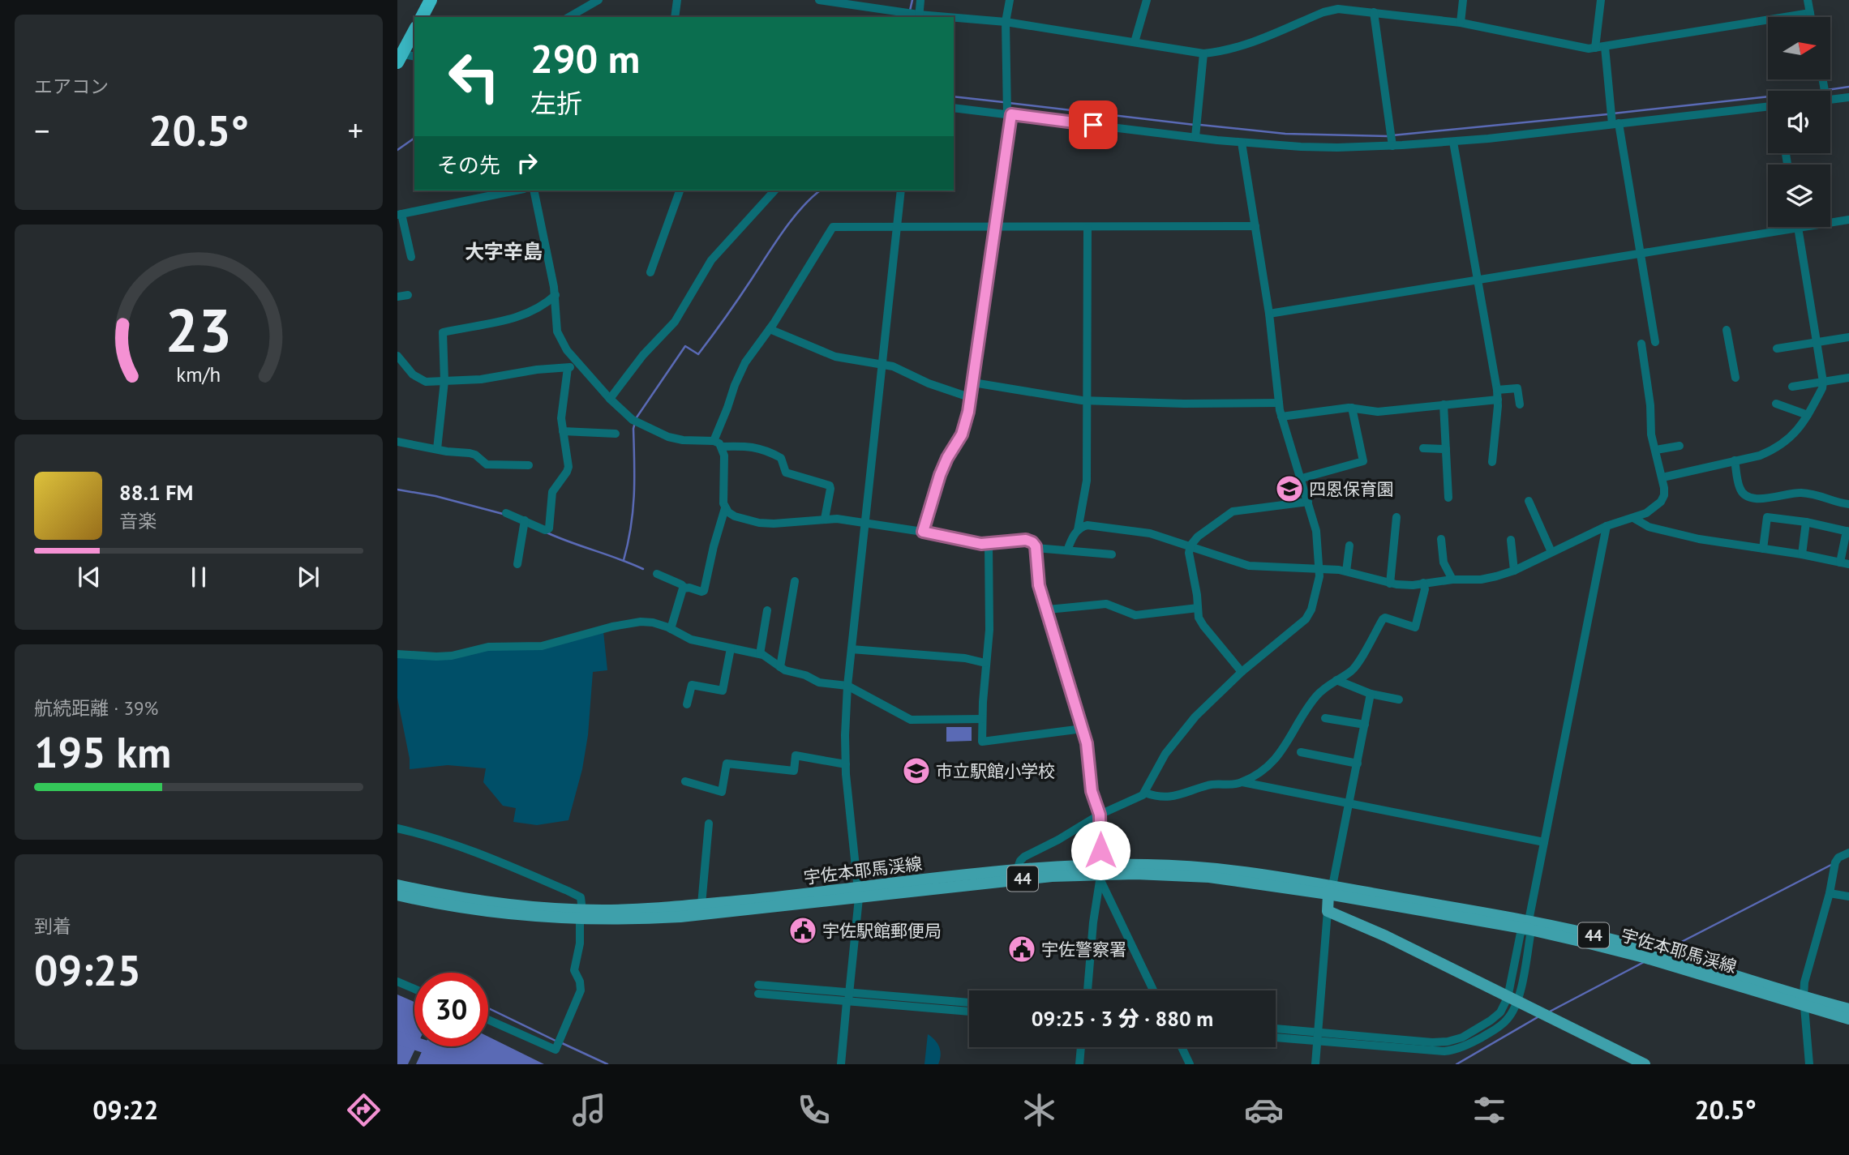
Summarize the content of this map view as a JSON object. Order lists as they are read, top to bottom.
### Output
{
  "streets": {
    "main road": ["宇佐本耶馬渓線", "44"]
  },
  "districts": ["大字辛島"],
  "places": {
    "school or university": ["四恩保育園", "市立駅館小学校"],
    "public building": ["宇佐駅館郵便局", "宇佐警察署"]
  },
  "north": "right",
  "page": {
    "tile": [
      "エアコン",
      ["航続距離 · 39%", "195 km"],
      ["到着", "09:25"]
    ],
    "turn": ["290 m", "左折"],
    "heat": ["−", "20.5°", "+"],
    "then": "その先",
    "song": ["88.1 FM", "音楽"],
    "limit": "30",
    "trip": "09:25 · 3 分 · 880 m",
    "tabs": ["09:22", "20.5°"],
    "gauge": ["23", "km/h"]
  }
}
